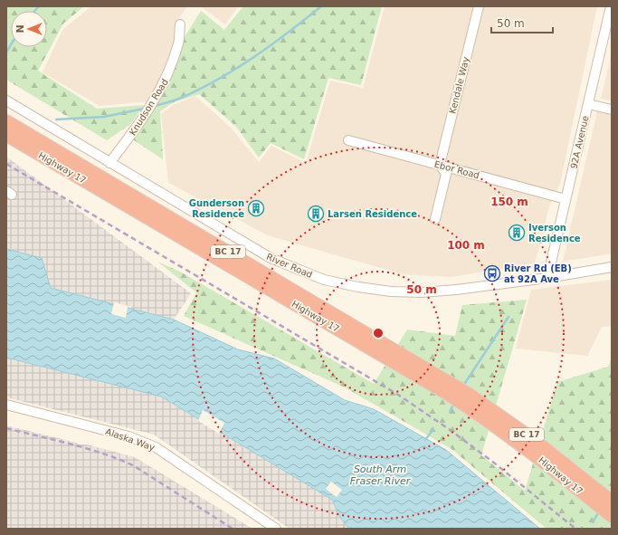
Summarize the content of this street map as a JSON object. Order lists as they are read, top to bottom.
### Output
{
  "streets": {
    "highway": ["Highway 17", "BC 17"],
    "street": [
      "Kendale Way",
      "Knudson Road",
      "92A Avenue",
      "Ebor Road",
      "River Road",
      "Alaska Way"
    ]
  },
  "crossings": [
    ["Kendale Way", "Ebor Road"],
    ["Knudson Road", "River Road"],
    ["92A Avenue", "Ebor Road"],
    ["92A Avenue", "River Road"]
  ],
  "water": ["South Arm Fraser River"],
  "places": {
    "building": ["Gunderson Residence", "Larsen Residence", "Iverson Residence"],
    "bus stop": ["River Rd (EB) at 92A Ave"]
  },
  "scale_bar": "50 m",
  "north": "left",
  "rings": ["150 m", "100 m", "50 m"]
}
